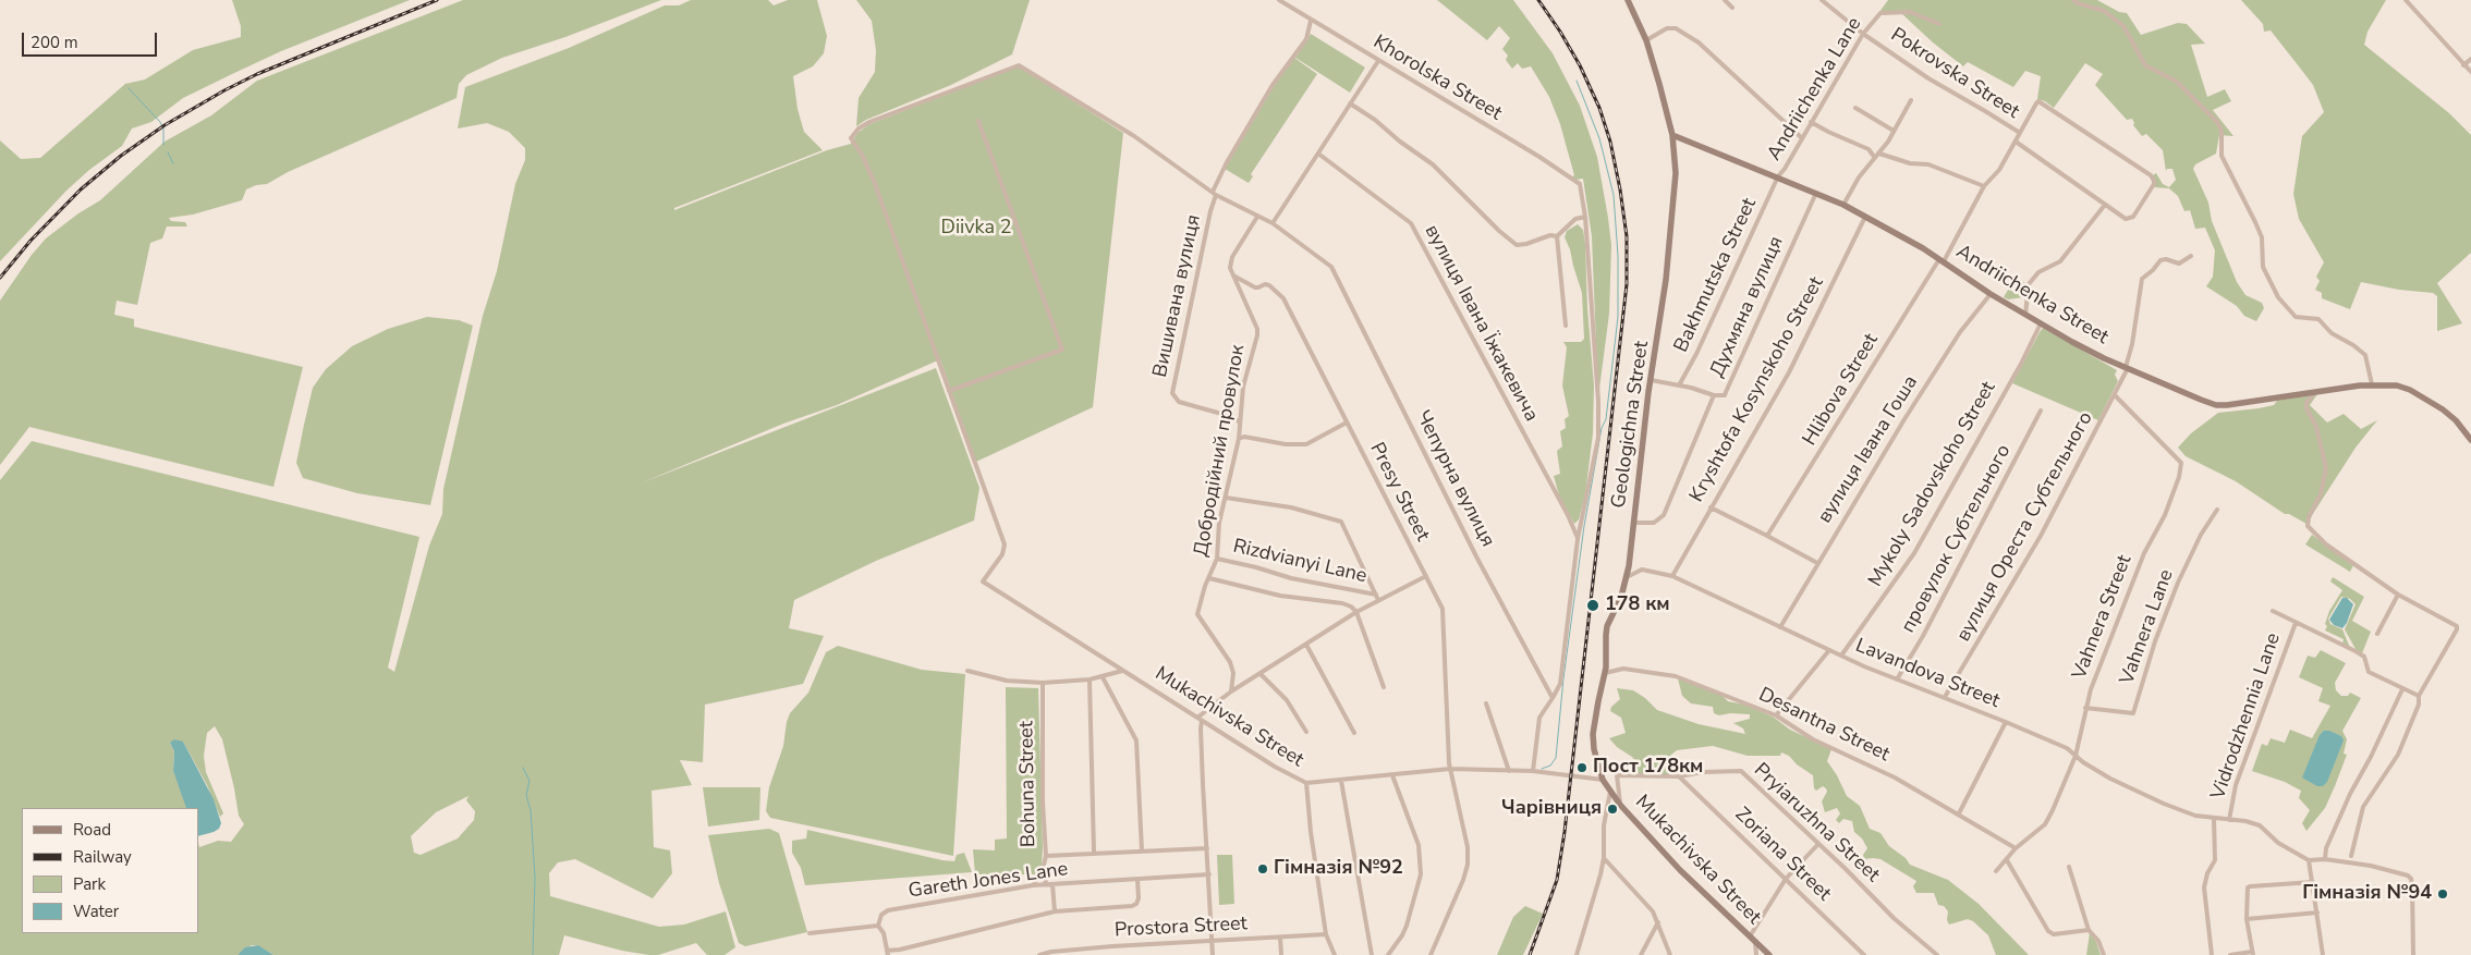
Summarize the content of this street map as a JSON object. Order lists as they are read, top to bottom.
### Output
{
  "streets": {
    "street": [
      "Pokrovska Street",
      "Khorolska Street",
      "Andriichenka Lane",
      "Bakhmutska Street",
      "Andriichenka Street",
      "Вишивана вулиця",
      "Духмяна вулиця",
      "вулиця Івана Їжакевича",
      "Kryshtofa Kosynskoho Street",
      "Hlibova Street",
      "Geologichna Street",
      "вулиця Івана Гоша",
      "Добродійний провулок",
      "Чепурна вулиця",
      "Mykoly Sadovskoho Street",
      "Presy Street",
      "вулиця Ореста Субтельного",
      "провулок Субтельного",
      "Rizdvianyi Lane",
      "Vahnera Street",
      "Vahnera Lane",
      "Lavandova Street",
      "Vidrodzhennia Lane",
      "Mukachivska Street",
      "Desantna Street",
      "Bohuna Street",
      "Pryiaruzhna Street",
      "Zoriana Street",
      "Gareth Jones Lane",
      "Prostora Street"
    ]
  },
  "crossings": [
    ["Pokrovska Street", "Andriichenka Lane"],
    ["Pokrovska Street", "Andriichenka Street"],
    ["Pokrovska Street", "Hlibova Street"],
    ["Khorolska Street", "Вишивана вулиця"],
    ["Andriichenka Lane", "Bakhmutska Street"],
    ["Andriichenka Lane", "Andriichenka Street"],
    ["Bakhmutska Street", "Andriichenka Street"],
    ["Andriichenka Street", "Духмяна вулиця"],
    ["Andriichenka Street", "Kryshtofa Kosynskoho Street"],
    ["Andriichenka Street", "Hlibova Street"],
    ["Andriichenka Street", "Geologichna Street"],
    ["Andriichenka Street", "вулиця Івана Гоша"],
    ["Andriichenka Street", "Mykoly Sadovskoho Street"],
    ["Andriichenka Street", "вулиця Ореста Субтельного"],
    ["Вишивана вулиця", "Добродійний провулок"],
    ["Вишивана вулиця", "Чепурна вулиця"],
    ["Духмяна вулиця", "Geologichna Street"],
    ["Kryshtofa Kosynskoho Street", "Lavandova Street"],
    ["Geologichna Street", "Lavandova Street"],
    ["Geologichna Street", "Mukachivska Street"],
    ["Geologichna Street", "Desantna Street"],
    ["вулиця Івана Гоша", "Lavandova Street"],
    ["Добродійний провулок", "Presy Street"],
    ["Добродійний провулок", "Rizdvianyi Lane"],
    ["Чепурна вулиця", "Mukachivska Street"],
    ["Mykoly Sadovskoho Street", "Lavandova Street"],
    ["Presy Street", "Mukachivska Street"],
    ["вулиця Ореста Субтельного", "Vahnera Street"],
    ["вулиця Ореста Субтельного", "Lavandova Street"],
    ["провулок Субтельного", "Lavandova Street"],
    ["Vahnera Street", "Vahnera Lane"],
    ["Vahnera Street", "Lavandova Street"],
    ["Vahnera Street", "Desantna Street"],
    ["Lavandova Street", "Vidrodzhennia Lane"],
    ["Mukachivska Street", "Pryiaruzhna Street"],
    ["Bohuna Street", "Gareth Jones Lane"],
    ["Pryiaruzhna Street", "Zoriana Street"]
  ],
  "parks": ["Diivka 2"],
  "places": [
    "178 км",
    "Пост 178км",
    "Чарівниця",
    "Гімназія №92",
    "Гімназія №94"
  ],
  "legend": [
    "Road",
    "Railway",
    "Park",
    "Water"
  ],
  "scale_bar": "200 m"
}
